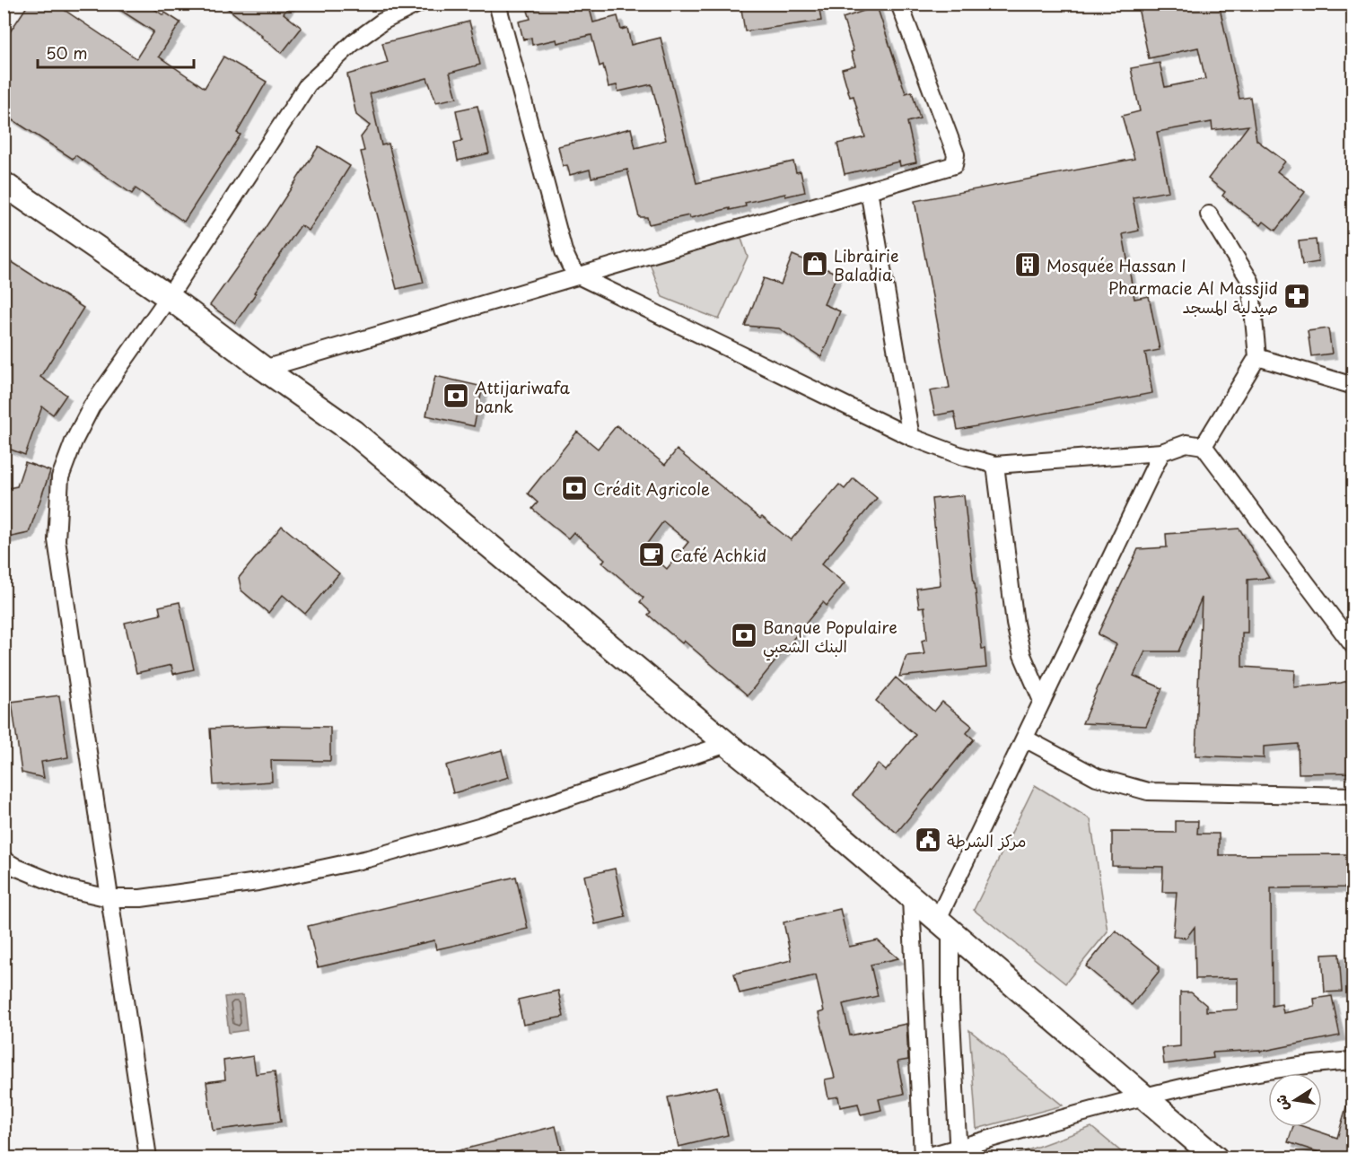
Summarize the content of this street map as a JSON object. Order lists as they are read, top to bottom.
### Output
{
  "places": {
    "shop": ["Librairie Baladia"],
    "building": ["Mosquée Hassan I"],
    "pharmacy": ["Pharmacie Al Massjid صيدلية المسجد"],
    "bank": ["Attijariwafa bank", "Crédit Agricole", "Banque Populaire البنك الشعبي"],
    "cafe": ["Café Achkid"],
    "public building": ["مركز الشرطة"]
  },
  "scale_bar": "50 m",
  "north": "left"
}
